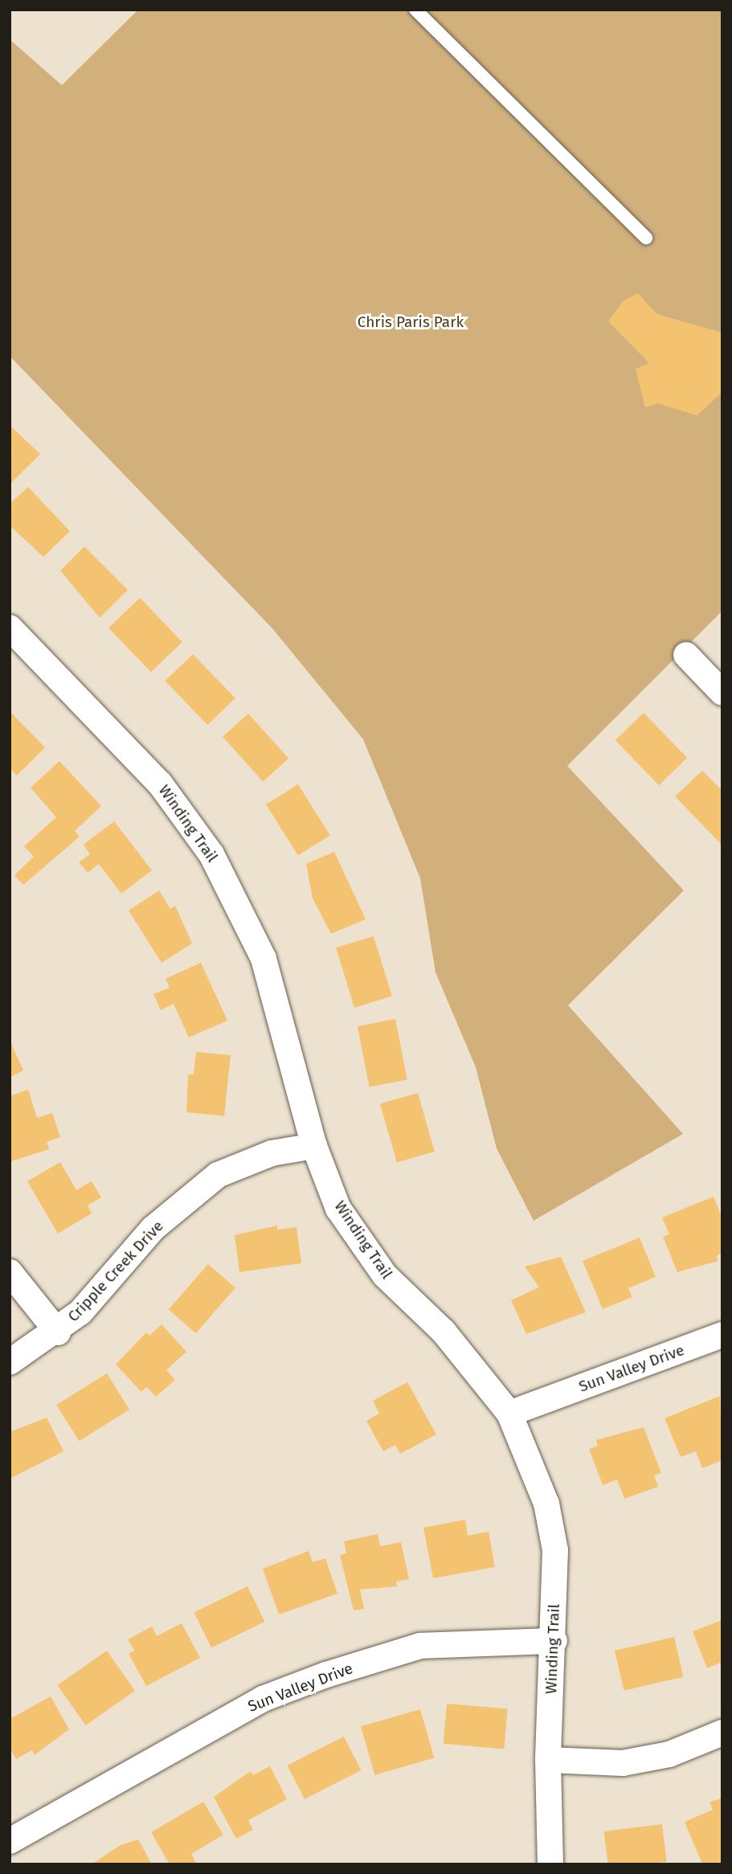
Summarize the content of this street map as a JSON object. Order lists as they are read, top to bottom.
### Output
{
  "streets": {
    "street": ["Winding Trail", "Cripple Creek Drive", "Sun Valley Drive"]
  },
  "crossings": [
    ["Winding Trail", "Cripple Creek Drive"],
    ["Winding Trail", "Sun Valley Drive"]
  ],
  "parks": ["Chris Paris Park"]
}
